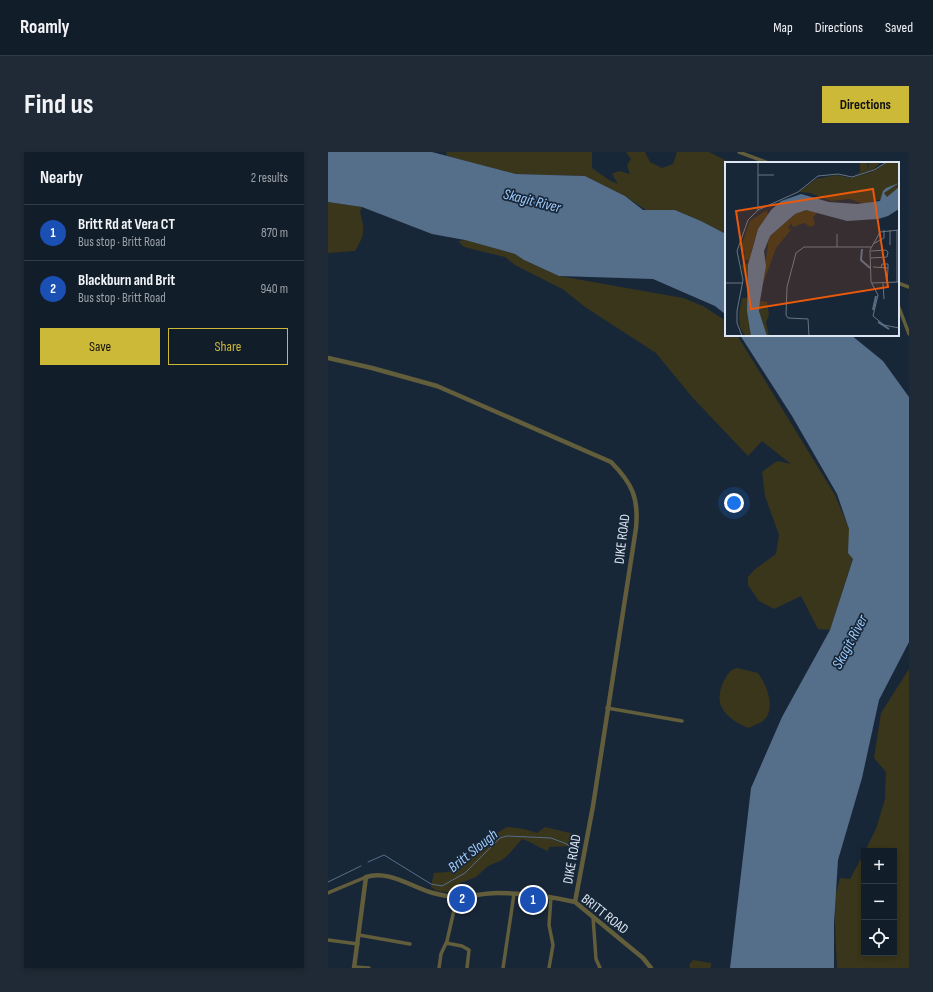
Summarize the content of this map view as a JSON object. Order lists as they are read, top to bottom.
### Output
{
  "streets": {
    "street": ["DIKE ROAD", "BRITT ROAD"]
  },
  "crossings": [
    ["DIKE ROAD", "BRITT ROAD"]
  ],
  "water": ["Skagit River", "Britt Slough"],
  "page": {
    "header": "Roamly",
    "nav": ["Map", "Directions", "Saved"],
    "buttons": [
      "Directions",
      ["Save", "Share"]
    ],
    "title": "Find us",
    "heading": ["Nearby", "2 results"],
    "list": [
      {
        "mark": "1",
        "name": "Britt Rd at Vera CT",
        "note": "Bus stop · Britt Road",
        "value": "870 m"
      },
      {
        "mark": "2",
        "name": "Blackburn and Brit",
        "note": "Bus stop · Britt Road",
        "value": "940 m"
      }
    ],
    "map_buttons": ["+", "−"],
    "pins": ["2", "1"]
  }
}
